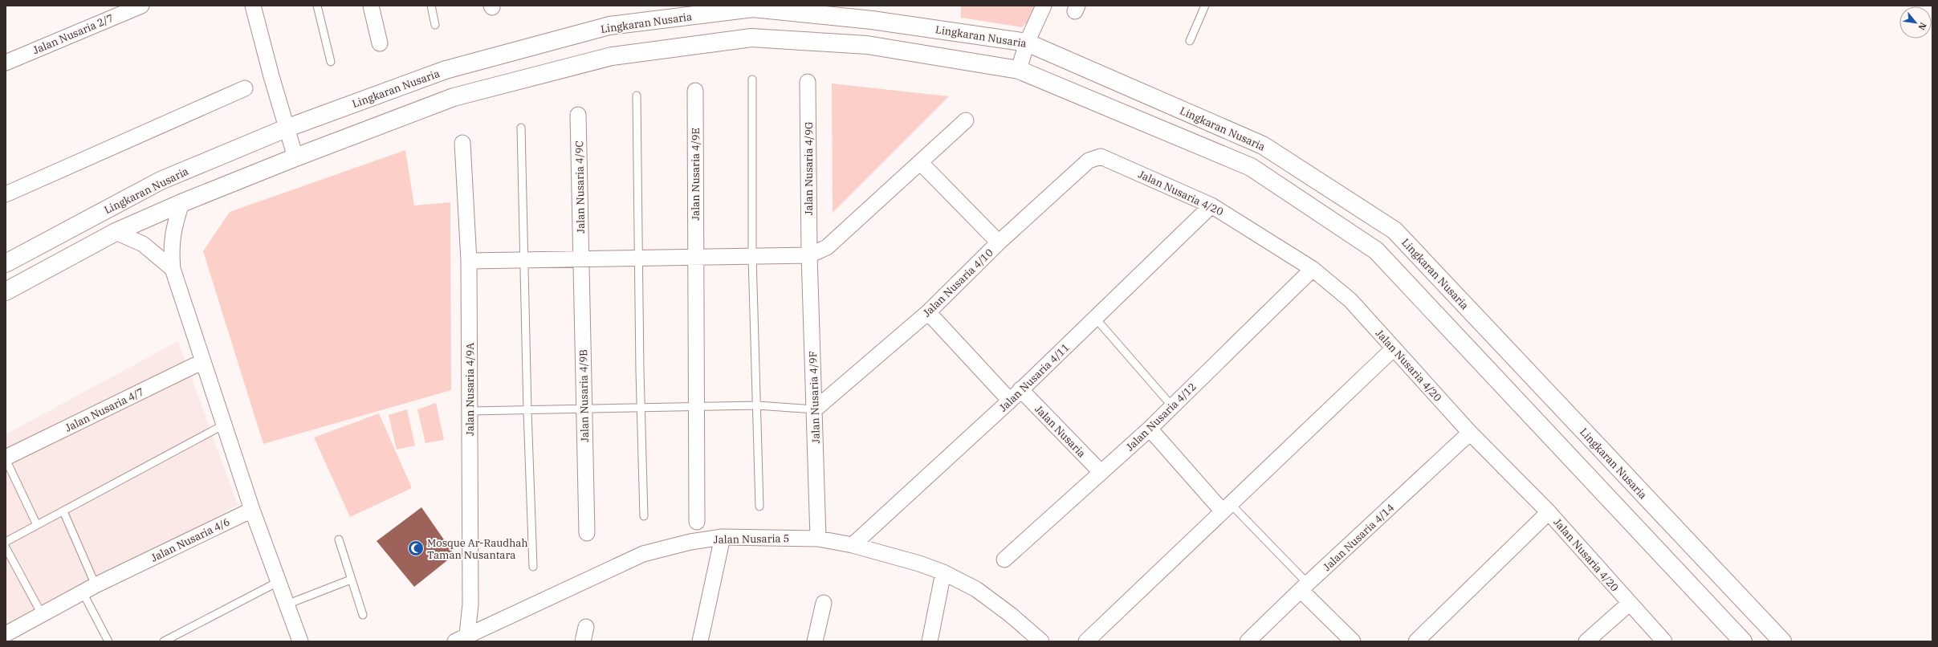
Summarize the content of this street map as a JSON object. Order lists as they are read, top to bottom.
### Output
{
  "streets": {
    "main road": ["Lingkaran Nusaria"],
    "street": [
      "Jalan Nusaria 2/7",
      "Jalan Nusaria 4/9G",
      "Jalan Nusaria 4/9E",
      "Jalan Nusaria 4/9C",
      "Jalan Nusaria 4/20",
      "Jalan Nusaria 4/10",
      "Jalan Nusaria 4/11",
      "Jalan Nusaria 4/9A",
      "Jalan Nusaria 4/9B",
      "Jalan Nusaria 4/9F",
      "Jalan Nusaria 4/7",
      "Jalan Nusaria 4/12",
      "Jalan Nusaria",
      "Jalan Nusaria 4/14",
      "Jalan Nusaria 5",
      "Jalan Nusaria 4/6"
    ]
  },
  "crossings": [
    ["Jalan Nusaria 4/9G", "Jalan Nusaria 4/9F"],
    ["Jalan Nusaria 4/9C", "Jalan Nusaria 4/9B"],
    ["Jalan Nusaria 4/20", "Jalan Nusaria 4/10"],
    ["Jalan Nusaria 4/20", "Jalan Nusaria 4/11"],
    ["Jalan Nusaria 4/20", "Jalan Nusaria 4/12"],
    ["Jalan Nusaria 4/20", "Jalan Nusaria 4/14"],
    ["Jalan Nusaria 4/10", "Jalan Nusaria 4/9F"],
    ["Jalan Nusaria 4/11", "Jalan Nusaria"],
    ["Jalan Nusaria 4/11", "Jalan Nusaria 5"],
    ["Jalan Nusaria 4/9A", "Jalan Nusaria 5"],
    ["Jalan Nusaria 4/9F", "Jalan Nusaria 5"],
    ["Jalan Nusaria 4/12", "Jalan Nusaria"]
  ],
  "places": {
    "mosque": ["Mosque Ar-Raudhah Taman Nusantara"]
  },
  "north": "bottom right"
}
